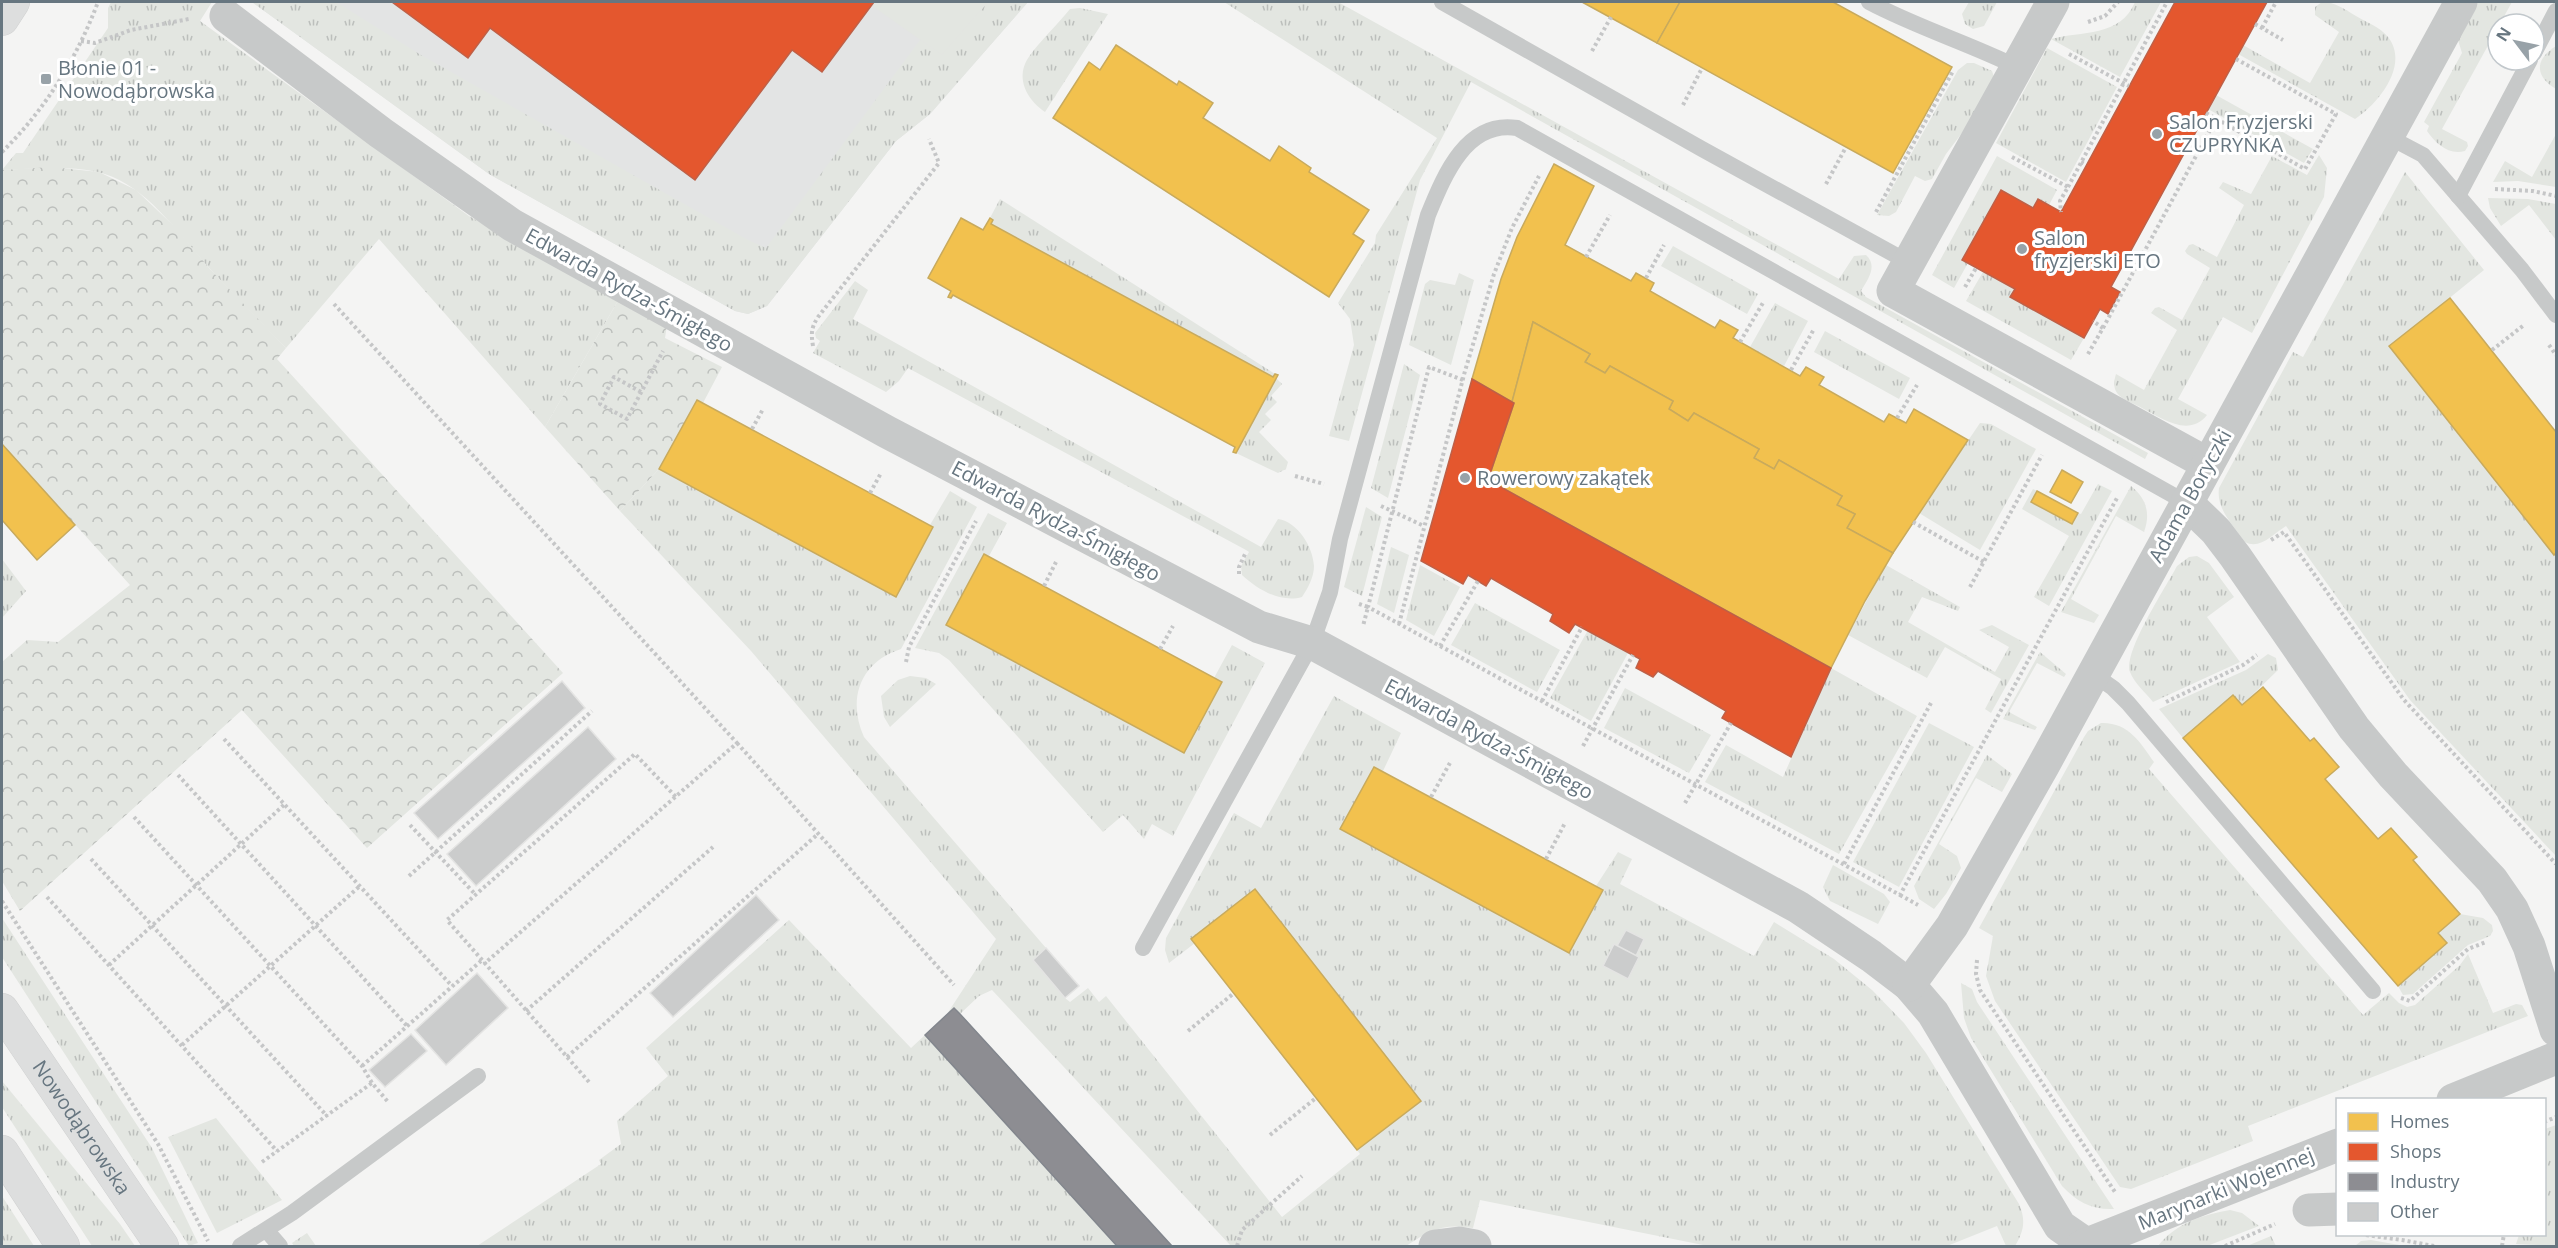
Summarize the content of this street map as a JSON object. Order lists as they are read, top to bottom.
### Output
{
  "streets": {
    "street": [
      "Edwarda Rydza-Śmigłego",
      "Adama Boryczki",
      "Nowodąbrowska",
      "Marynarki Wojennej"
    ]
  },
  "crossings": [
    ["Edwarda Rydza-Śmigłego", "Adama Boryczki"],
    ["Edwarda Rydza-Śmigłego", "Marynarki Wojennej"]
  ],
  "places": {
    "transit": ["Błonie 01 - Nowodąbrowska"],
    "other": ["Salon Fryzjerski CZUPRYNKA", "Salon fryzjerski ETO", "Rowerowy zakątek"]
  },
  "legend": [
    "Homes",
    "Shops",
    "Industry",
    "Other"
  ],
  "north": "top left"
}
